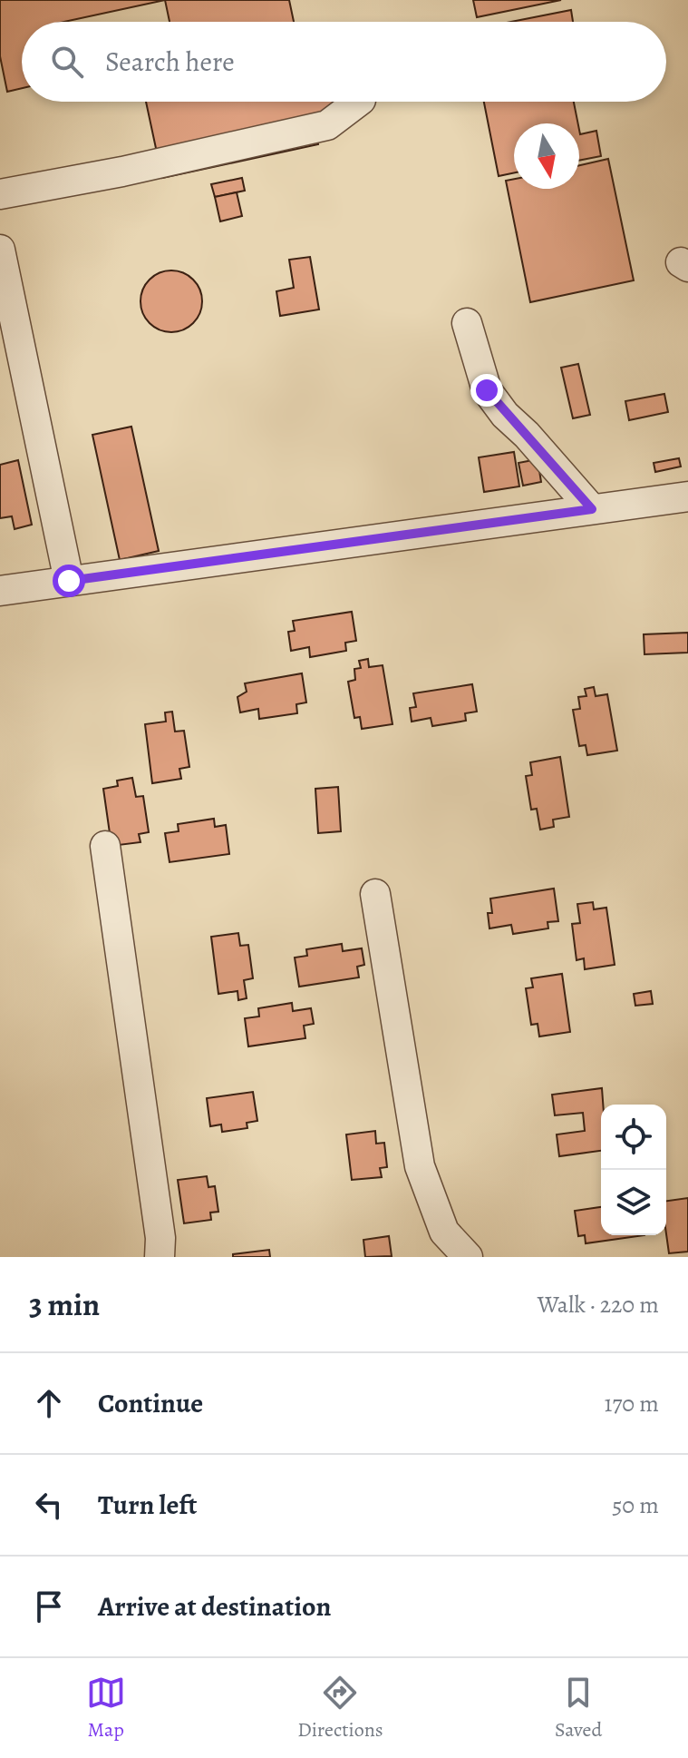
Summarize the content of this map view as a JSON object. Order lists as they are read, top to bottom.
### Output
{
  "north": "bottom",
  "page": {
    "search": "Search here",
    "heading": ["3 min", "Walk · 220 m"],
    "list": [
      ["Continue", "170 m"],
      ["Turn left", "50 m"],
      "Arrive at destination"
    ],
    "nav": ["Map", "Directions", "Saved"]
  }
}
